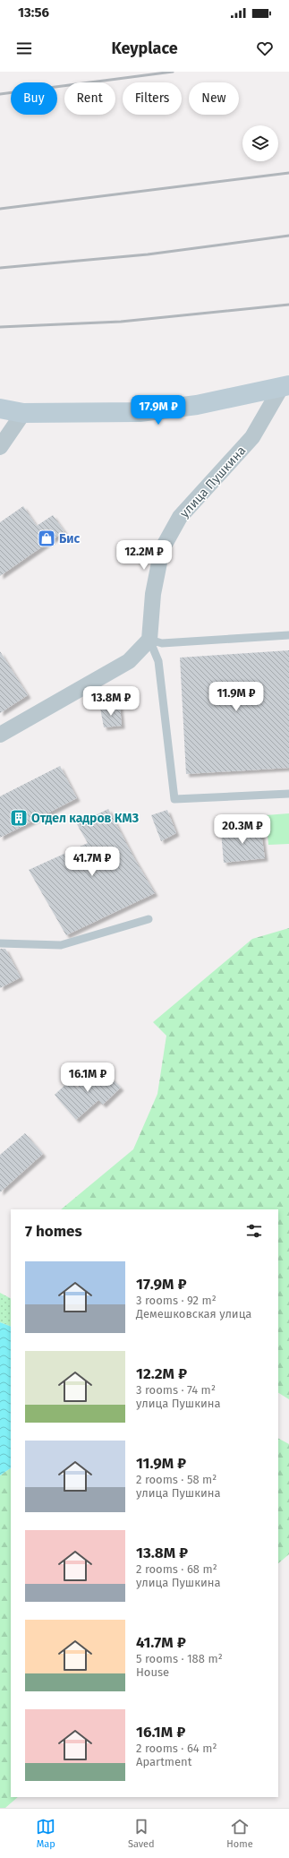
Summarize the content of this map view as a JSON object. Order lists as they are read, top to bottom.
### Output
{
  "streets": {
    "street": ["улица Пушкина"]
  },
  "places": {
    "shop": ["Бис"],
    "building": ["Отдел кадров КМЗ"]
  },
  "page": {
    "status": "13:56",
    "header": "Keyplace",
    "chip": [
      "Buy",
      "Rent",
      "Filters",
      "New"
    ],
    "price": [
      "17.9M ₽",
      "12.2M ₽",
      "11.9M ₽",
      "13.8M ₽",
      "20.3M ₽",
      "41.7M ₽",
      "16.1M ₽"
    ],
    "heading": "7 homes",
    "list": [
      {
        "name": "17.9M ₽",
        "note": "3 rooms · 92 m² · Демешковская улица"
      },
      {
        "name": "12.2M ₽",
        "note": "3 rooms · 74 m² · улица Пушкина"
      },
      {
        "name": "11.9M ₽",
        "note": "2 rooms · 58 m² · улица Пушкина"
      },
      {
        "name": "13.8M ₽",
        "note": "2 rooms · 68 m² · улица Пушкина"
      },
      {
        "name": "41.7M ₽",
        "note": "5 rooms · 188 m² · House"
      },
      {
        "name": "16.1M ₽",
        "note": "2 rooms · 64 m² · Apartment"
      }
    ],
    "tabs": ["Map", "Saved", "Home"]
  }
}
